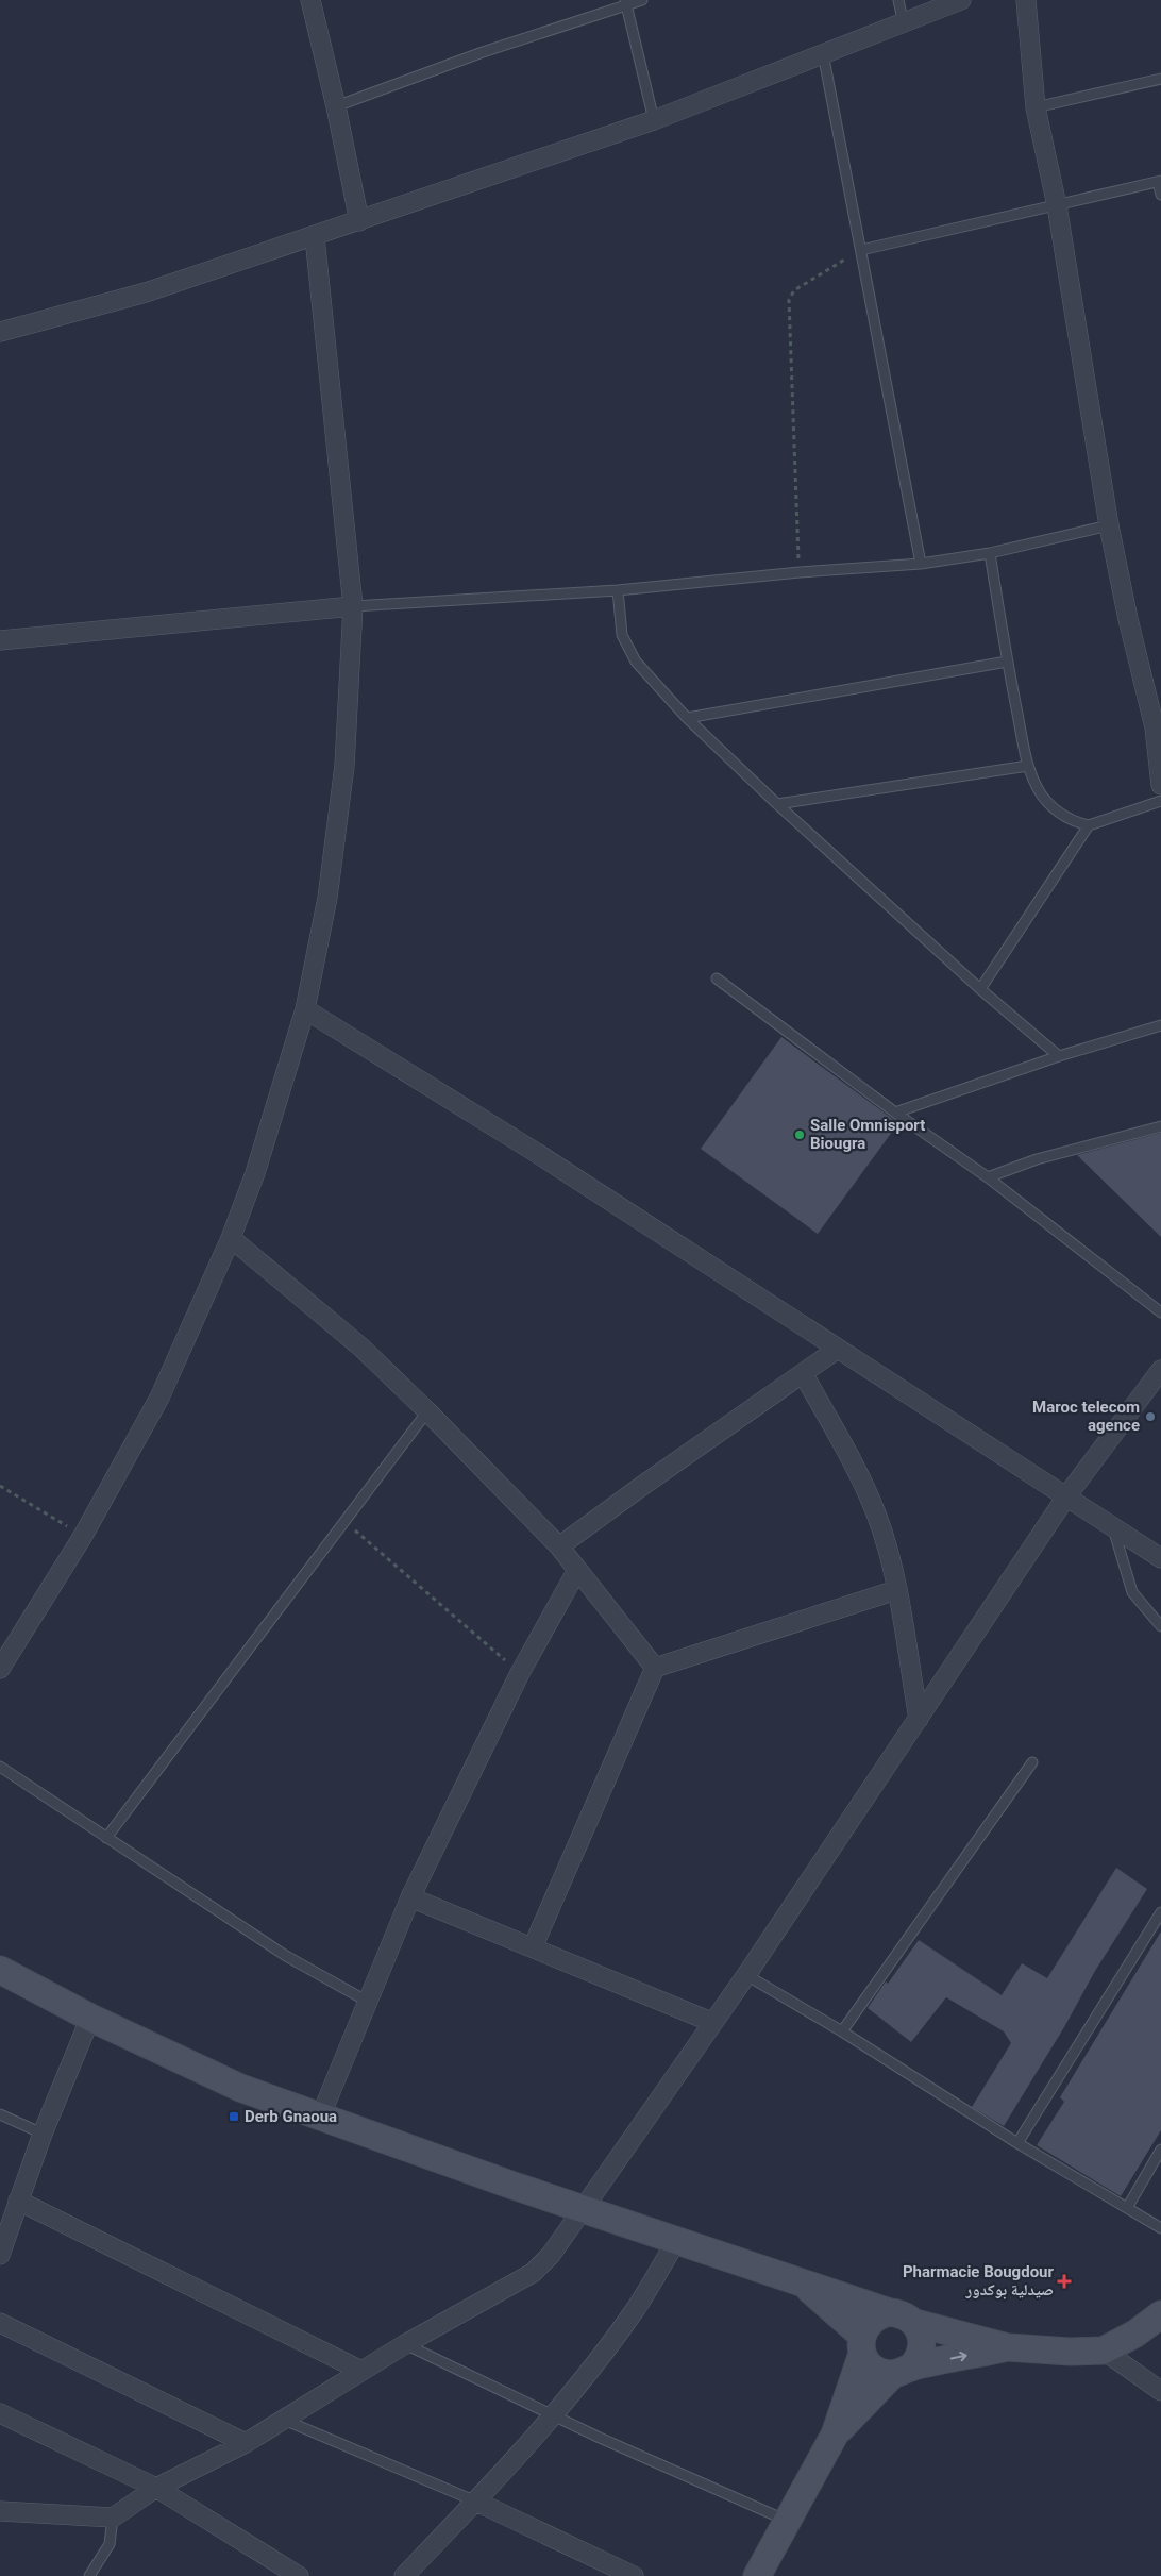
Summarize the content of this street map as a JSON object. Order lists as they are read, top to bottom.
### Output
{
  "places": {
    "other": ["Salle Omnisport Biougra", "Maroc telecom agence"],
    "transit": ["Derb Gnaoua"],
    "health": ["Pharmacie Bougdour صيدلية بوكدور"]
  }
}
